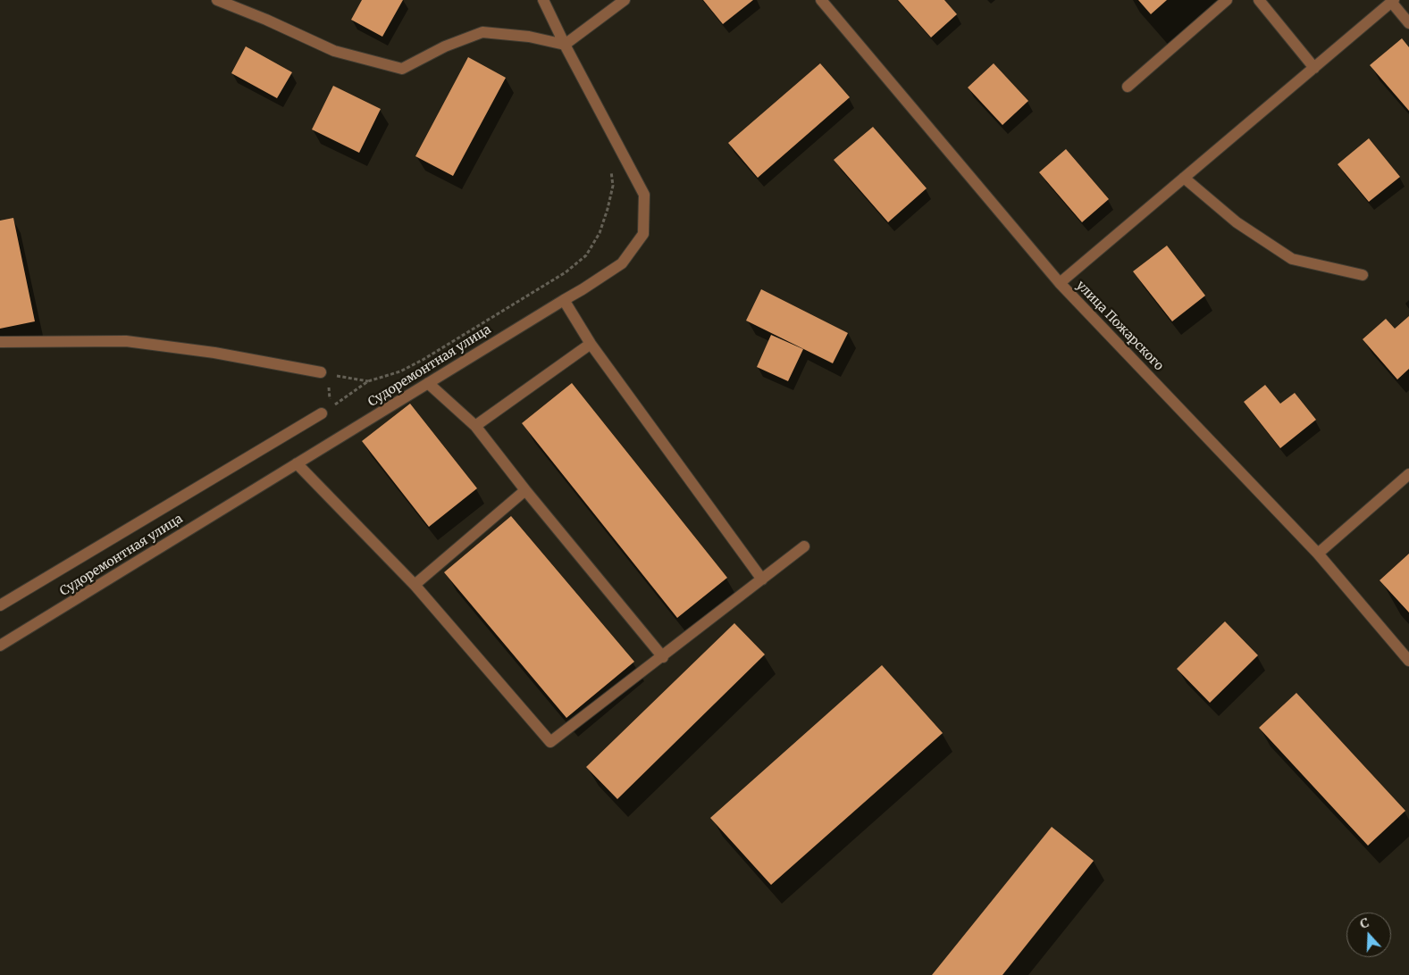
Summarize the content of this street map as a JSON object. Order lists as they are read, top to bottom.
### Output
{
  "streets": {
    "street": ["улица Пожарского", "Судоремонтная улица"]
  },
  "north": "top"
}
